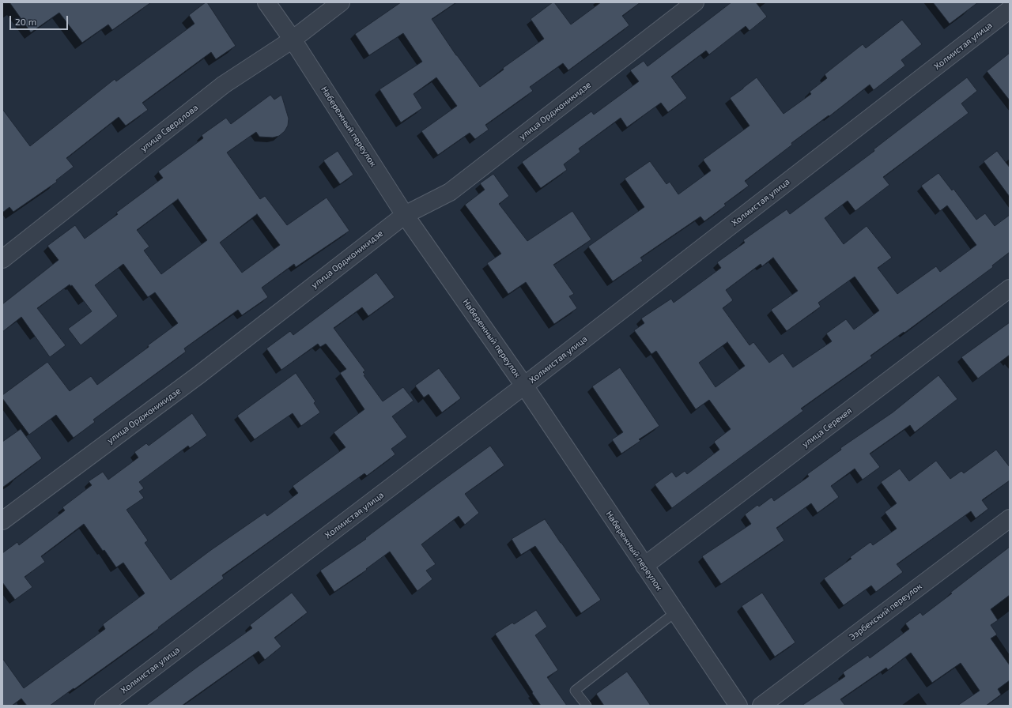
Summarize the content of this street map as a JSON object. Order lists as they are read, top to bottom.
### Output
{
  "streets": {
    "street": [
      "Холмистая улица",
      "улица Орджоникидзе",
      "Набережный переулок",
      "улица Свердлова",
      "улица Серекея",
      "Ээрбекский переулок"
    ]
  },
  "crossings": [
    ["Холмистая улица", "Набережный переулок"],
    ["улица Орджоникидзе", "Набережный переулок"],
    ["Набережный переулок", "улица Свердлова"],
    ["Набережный переулок", "улица Серекея"]
  ],
  "scale_bar": "20 m"
}
